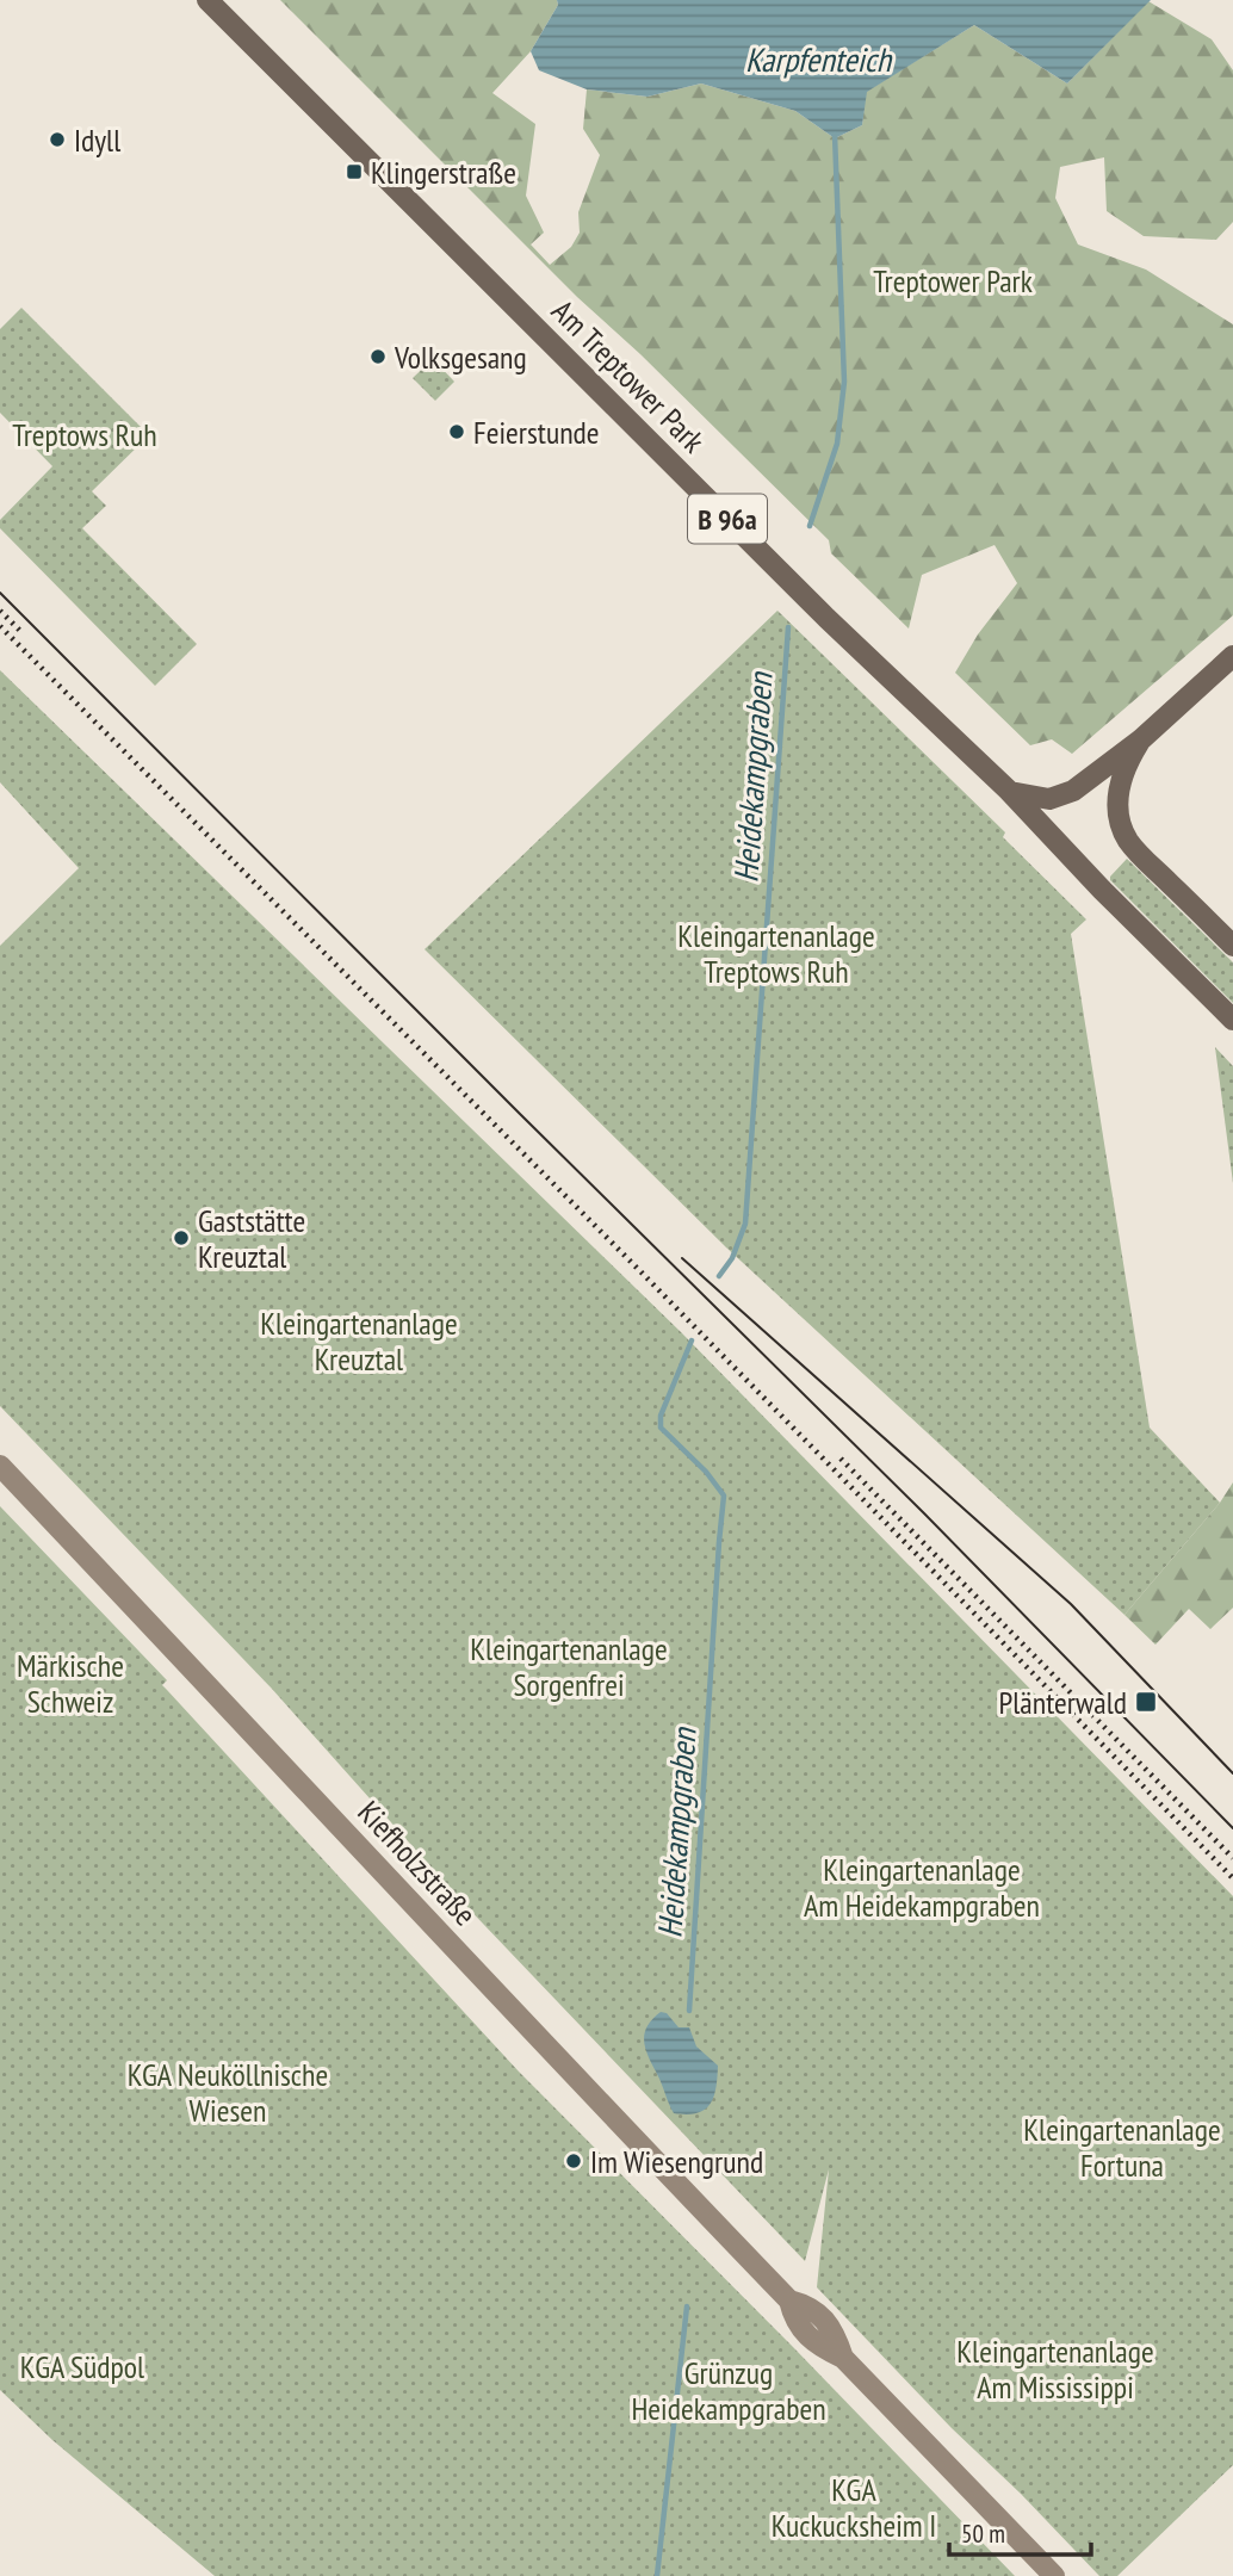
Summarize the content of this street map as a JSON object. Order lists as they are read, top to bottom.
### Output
{
  "streets": {
    "main road": ["Am Treptower Park", "B 96a"],
    "street": ["Kiefholzstraße"]
  },
  "crossings": [
    ["Am Treptower Park", "B 96a"]
  ],
  "water": ["Karpfenteich", "Heidekampgraben"],
  "parks": [
    "Treptower Park",
    "Treptows Ruh",
    "Kleingartenanlage Treptows Ruh",
    "Kleingartenanlage Kreuztal",
    "Kleingartenanlage Sorgenfrei",
    "Märkische Schweiz",
    "Kleingartenanlage Am Heidekampgraben",
    "KGA Neuköllnische Wiesen",
    "Kleingartenanlage Fortuna",
    "Kleingartenanlage Am Mississippi",
    "KGA Südpol",
    "Grünzug Heidekampgraben",
    "KGA Kuckucksheim I"
  ],
  "places": {
    "other": [
      "Idyll",
      "Volksgesang",
      "Feierstunde",
      "Gaststätte Kreuztal",
      "Im Wiesengrund"
    ],
    "transit": ["Klingerstraße", "Plänterwald"]
  },
  "scale_bar": "50 m"
}
